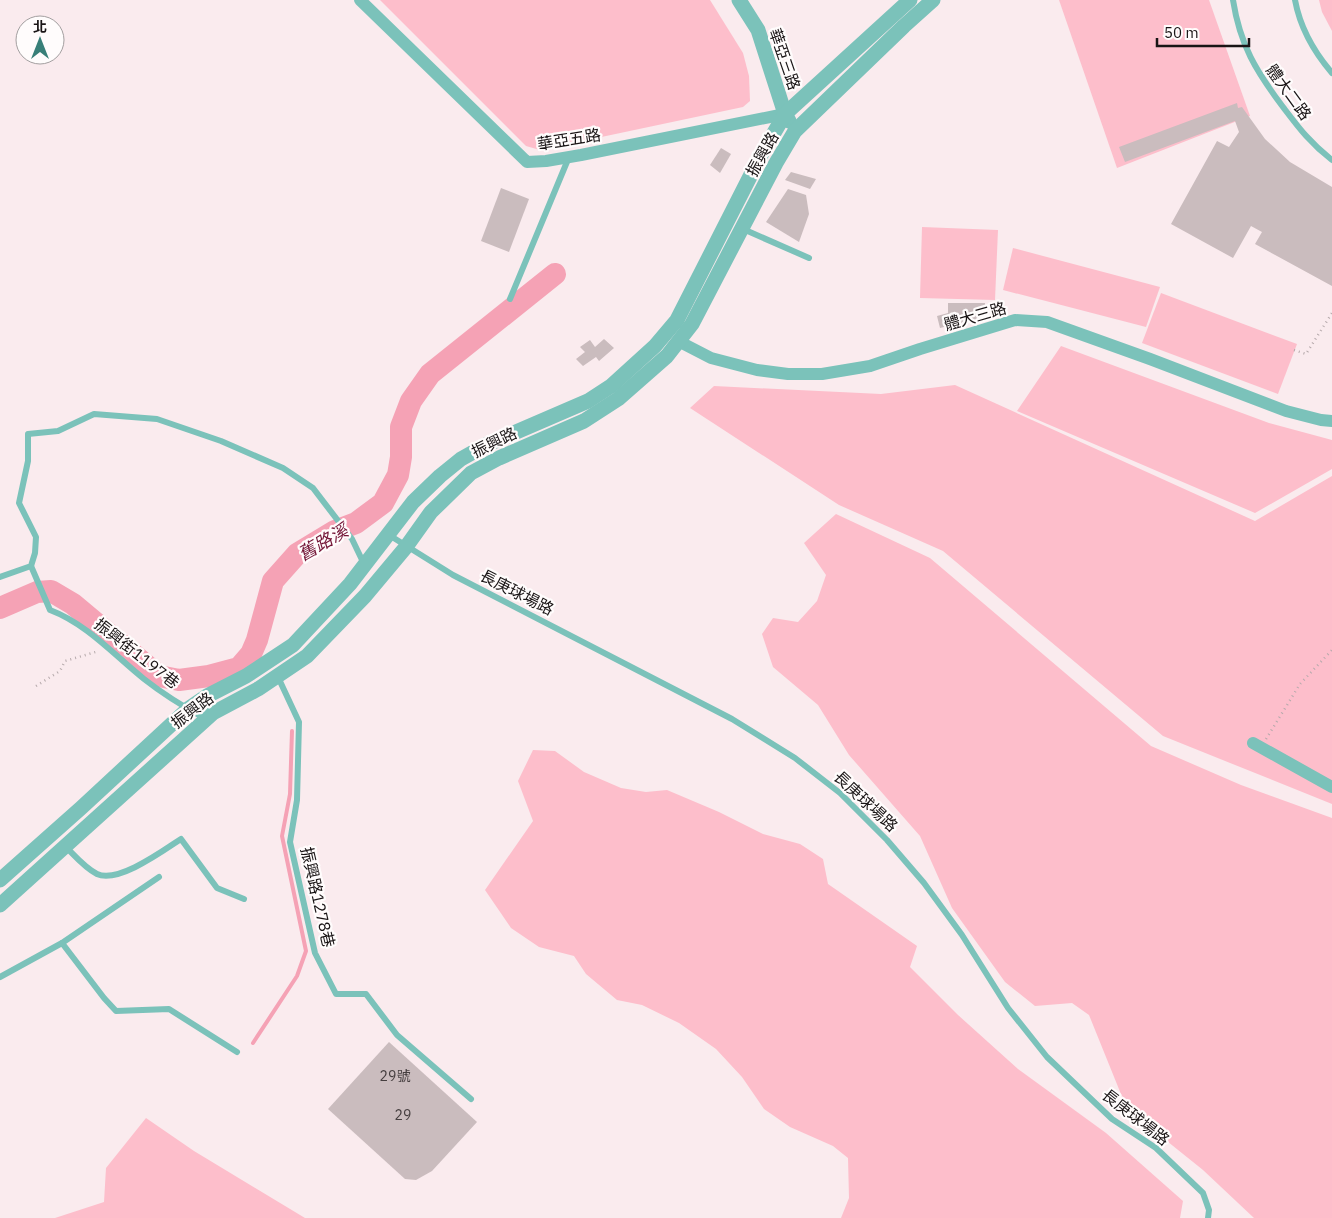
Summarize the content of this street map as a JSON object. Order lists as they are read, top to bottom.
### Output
{
  "streets": {
    "street": [
      "華亞三路",
      "華亞五路",
      "振興路",
      "體大三路"
    ],
    "lane": [
      "體大二路",
      "長庚球場路",
      "振興街1197巷",
      "振興路1278巷"
    ]
  },
  "crossings": [
    ["華亞三路", "華亞五路"],
    ["華亞三路", "振興路"],
    ["華亞五路", "振興路"],
    ["振興路", "體大三路"],
    ["振興路", "長庚球場路"],
    ["振興路", "振興街1197巷"],
    ["振興路", "振興路1278巷"]
  ],
  "water": ["舊路溪"],
  "house_numbers": ["29號", "29"],
  "scale_bar": "50 m",
  "north": "top"
}
